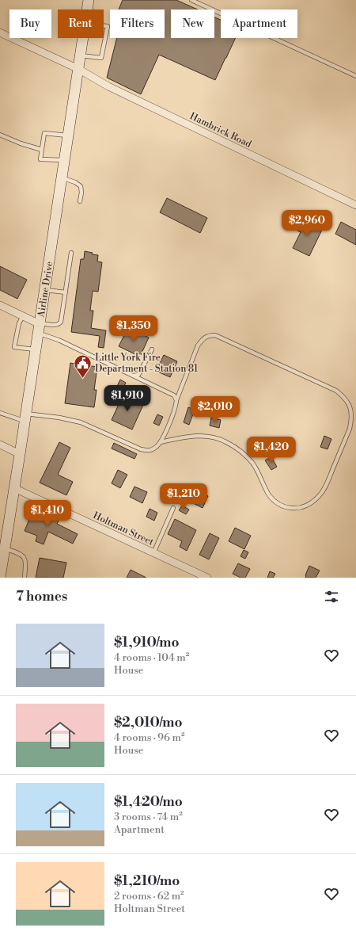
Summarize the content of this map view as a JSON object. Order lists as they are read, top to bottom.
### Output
{
  "streets": {
    "main road": ["Airline Drive"],
    "street": ["Hambrick Road", "Holtman Street"]
  },
  "crossings": [
    ["Hambrick Road", "Airline Drive"],
    ["Airline Drive", "Holtman Street"]
  ],
  "places": {
    "public building": ["Little York Fire Department - Station 81"]
  },
  "page": {
    "chip": [
      "Buy",
      "Rent",
      "Filters",
      "New",
      "Apartment"
    ],
    "price": [
      "$2,960",
      "$1,350",
      "$1,910",
      "$2,010",
      "$1,420",
      "$1,210",
      "$1,410"
    ],
    "heading": "7 homes",
    "list": [
      {
        "name": "$1,910/mo",
        "note": "4 rooms · 104 m² · House"
      },
      {
        "name": "$2,010/mo",
        "note": "4 rooms · 96 m² · House"
      },
      {
        "name": "$1,420/mo",
        "note": "3 rooms · 74 m² · Apartment"
      },
      {
        "name": "$1,210/mo",
        "note": "2 rooms · 62 m² · Holtman Street"
      }
    ]
  }
}
